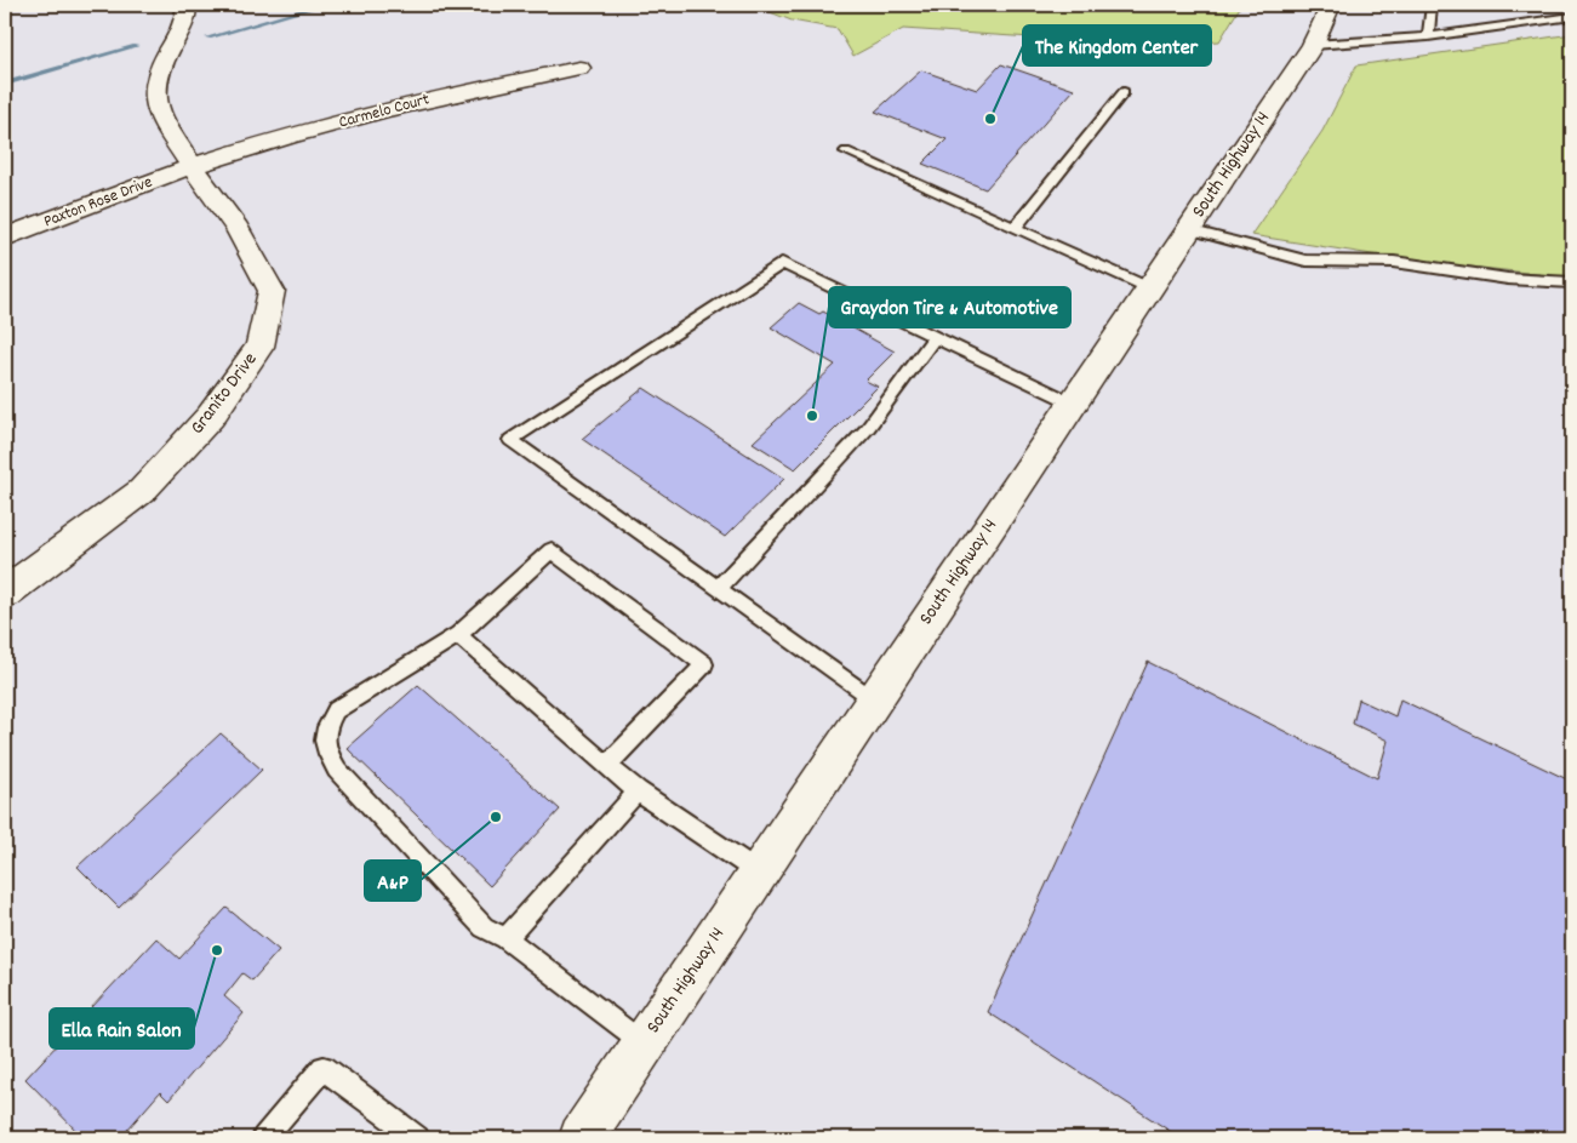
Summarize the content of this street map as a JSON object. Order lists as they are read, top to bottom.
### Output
{
  "streets": {
    "street": [
      "Carmelo Court",
      "South Highway 14",
      "Paxton Rose Drive",
      "Granito Drive"
    ]
  },
  "crossings": [
    ["Carmelo Court", "Paxton Rose Drive"],
    ["Carmelo Court", "Granito Drive"],
    ["Paxton Rose Drive", "Granito Drive"]
  ],
  "places": [
    "The Kingdom Center",
    "Graydon Tire & Automotive",
    "A&P",
    "Ella Rain Salon"
  ]
}
